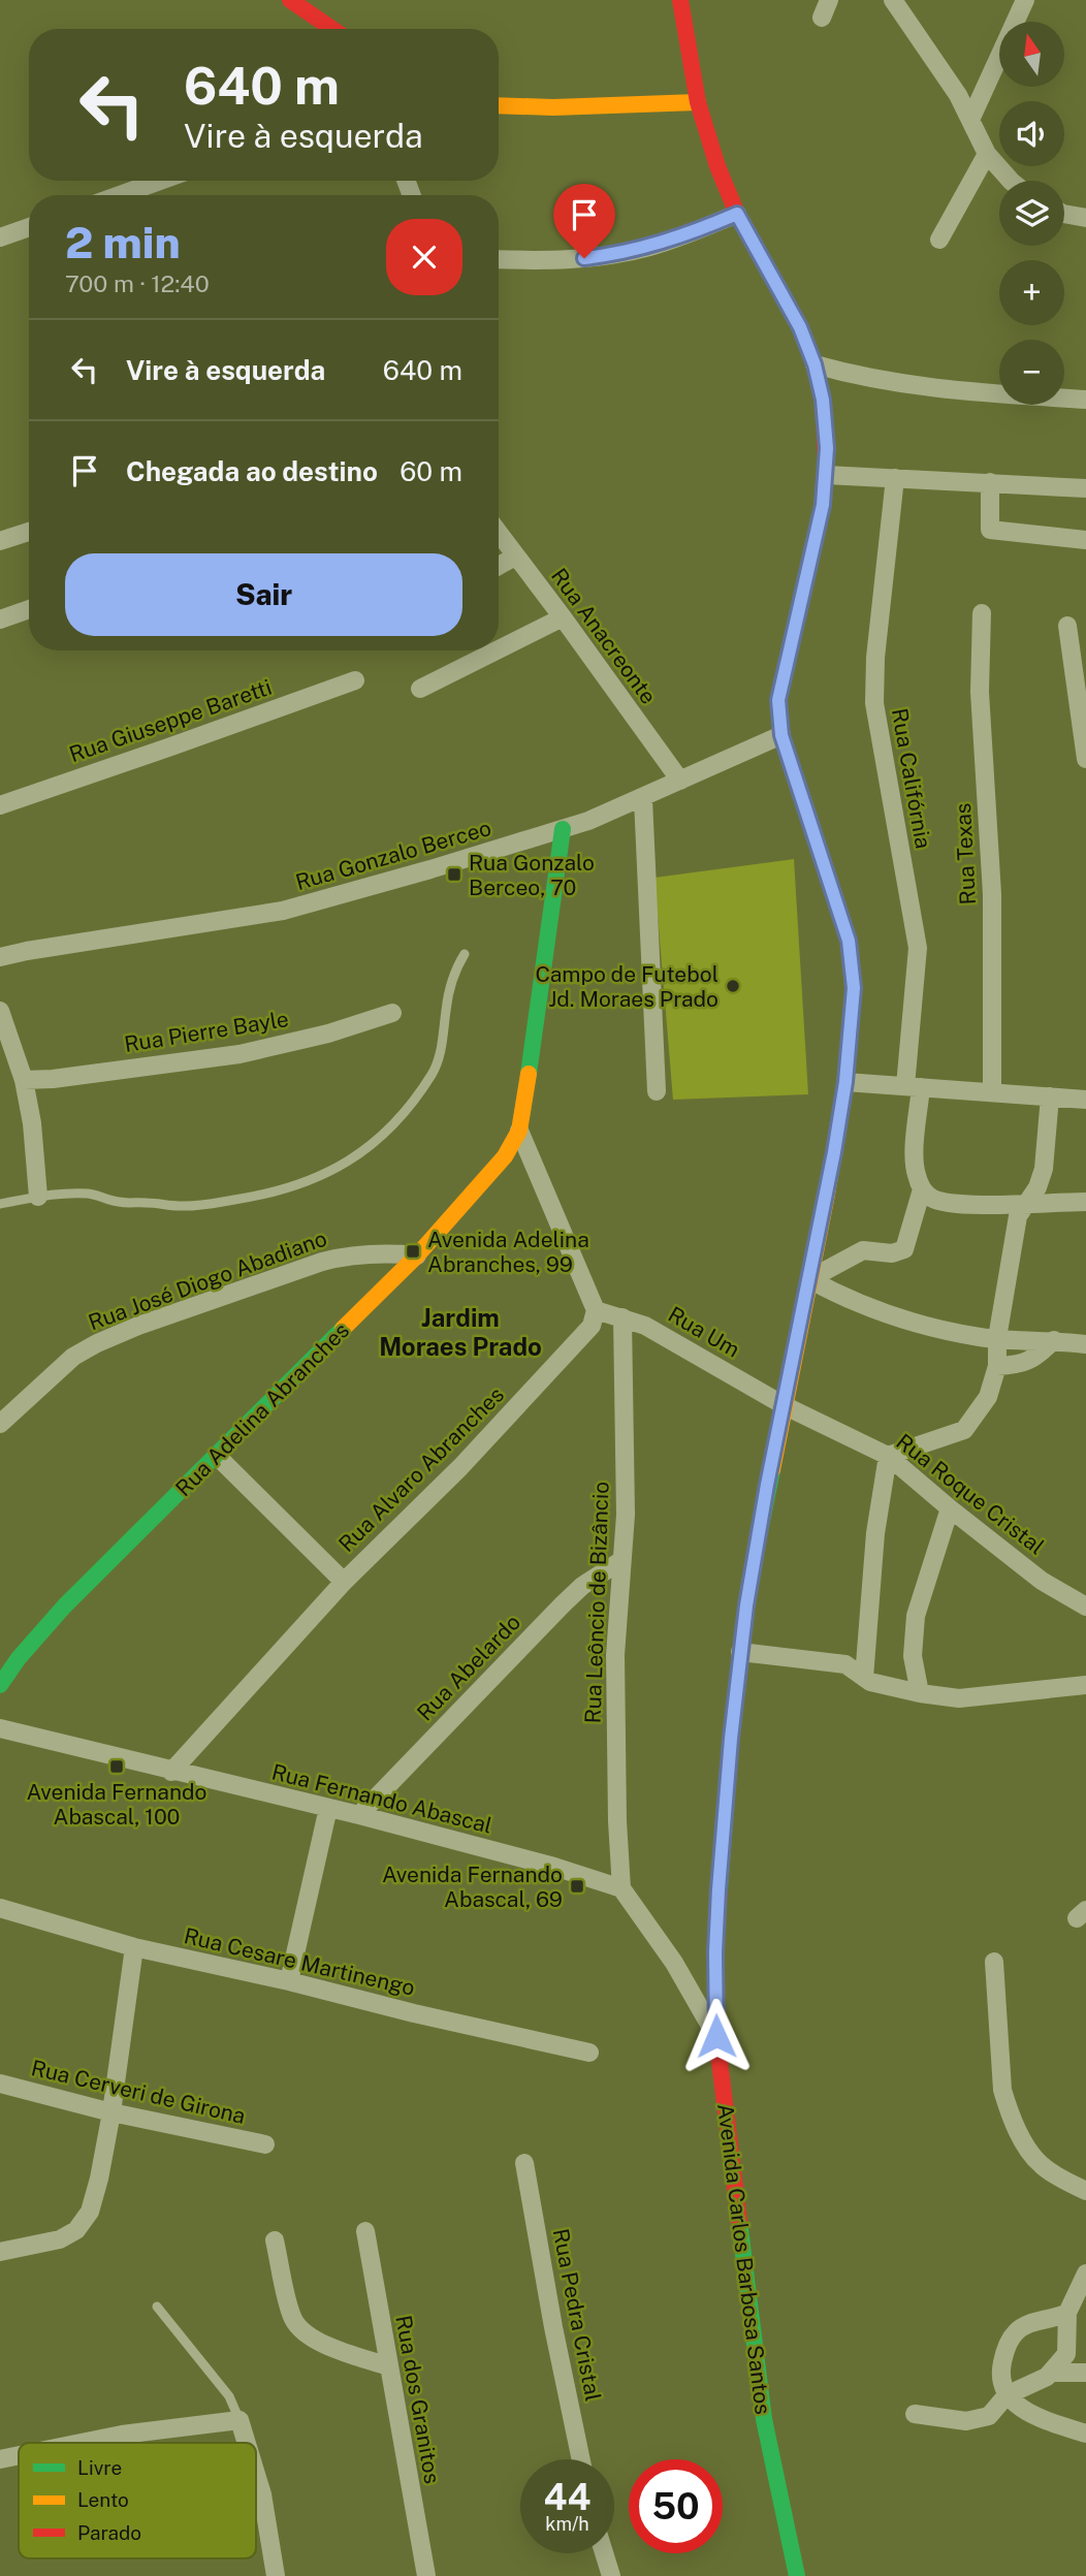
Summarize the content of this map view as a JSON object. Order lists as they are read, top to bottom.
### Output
{
  "streets": {
    "main road": ["Rua Adelina Abranches", "Avenida Carlos Barbosa Santos"],
    "street": [
      "Rua Anacreonte",
      "Rua Giuseppe Baretti",
      "Rua Califórnia",
      "Rua Texas",
      "Rua Gonzalo Berceo",
      "Rua Pierre Bayle",
      "Rua José Diogo Abadiano",
      "Rua Um",
      "Rua Alvaro Abranches",
      "Rua Roque Cristal",
      "Rua Leôncio de Bizâncio",
      "Rua Abelardo",
      "Rua Fernando Abascal",
      "Rua Cesare Martinengo",
      "Rua Cerveri de Girona",
      "Rua Pedra Cristal",
      "Rua dos Granitos"
    ]
  },
  "crossings": [
    ["Rua Anacreonte", "Rua Gonzalo Berceo"],
    ["Rua Gonzalo Berceo", "Rua Adelina Abranches"],
    ["Rua Gonzalo Berceo", "Avenida Carlos Barbosa Santos"],
    ["Rua José Diogo Abadiano", "Rua Adelina Abranches"],
    ["Rua Um", "Rua Alvaro Abranches"],
    ["Rua Um", "Rua Roque Cristal"],
    ["Rua Um", "Rua Leôncio de Bizâncio"],
    ["Rua Um", "Avenida Carlos Barbosa Santos"],
    ["Rua Alvaro Abranches", "Rua Fernando Abascal"],
    ["Rua Roque Cristal", "Avenida Carlos Barbosa Santos"],
    ["Rua Leôncio de Bizâncio", "Rua Abelardo"],
    ["Rua Leôncio de Bizâncio", "Rua Fernando Abascal"],
    ["Rua Abelardo", "Rua Fernando Abascal"]
  ],
  "districts": ["Jardim Moraes Prado"],
  "places": {
    "transit": [
      "Rua Gonzalo Berceo, 70",
      "Avenida Adelina Abranches, 99",
      "Avenida Fernando Abascal, 100",
      "Avenida Fernando Abascal, 69"
    ],
    "other": ["Campo de Futebol Jd. Moraes Prado"]
  },
  "legend": ["Livre", "Lento", "Parado"],
  "north": "top",
  "page": {
    "map_buttons": ["+", "−"],
    "turn": ["640 m", "Vire à esquerda"],
    "heading": ["2 min", "700 m · 12:40"],
    "list": [
      {
        "name": "Vire à esquerda",
        "value": "640 m"
      },
      {
        "name": "Chegada ao destino",
        "value": "60 m"
      }
    ],
    "buttons": "Sair",
    "speed": "44 km/h",
    "limit": "50"
  }
}
